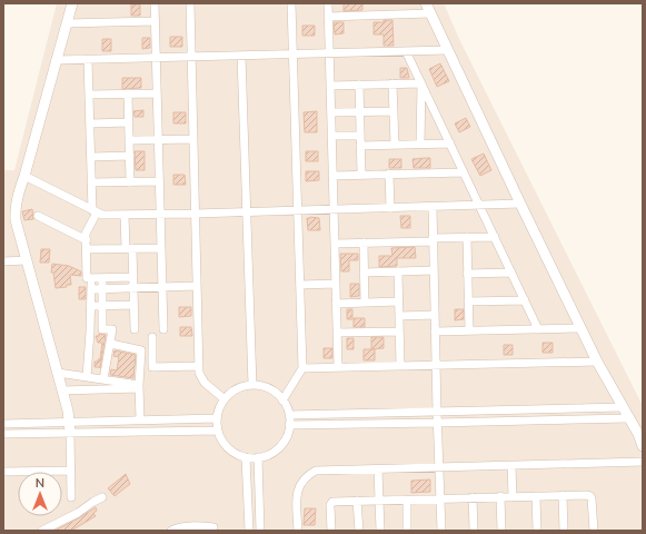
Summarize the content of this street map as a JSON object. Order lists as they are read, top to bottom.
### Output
{
  "north": "top"
}
